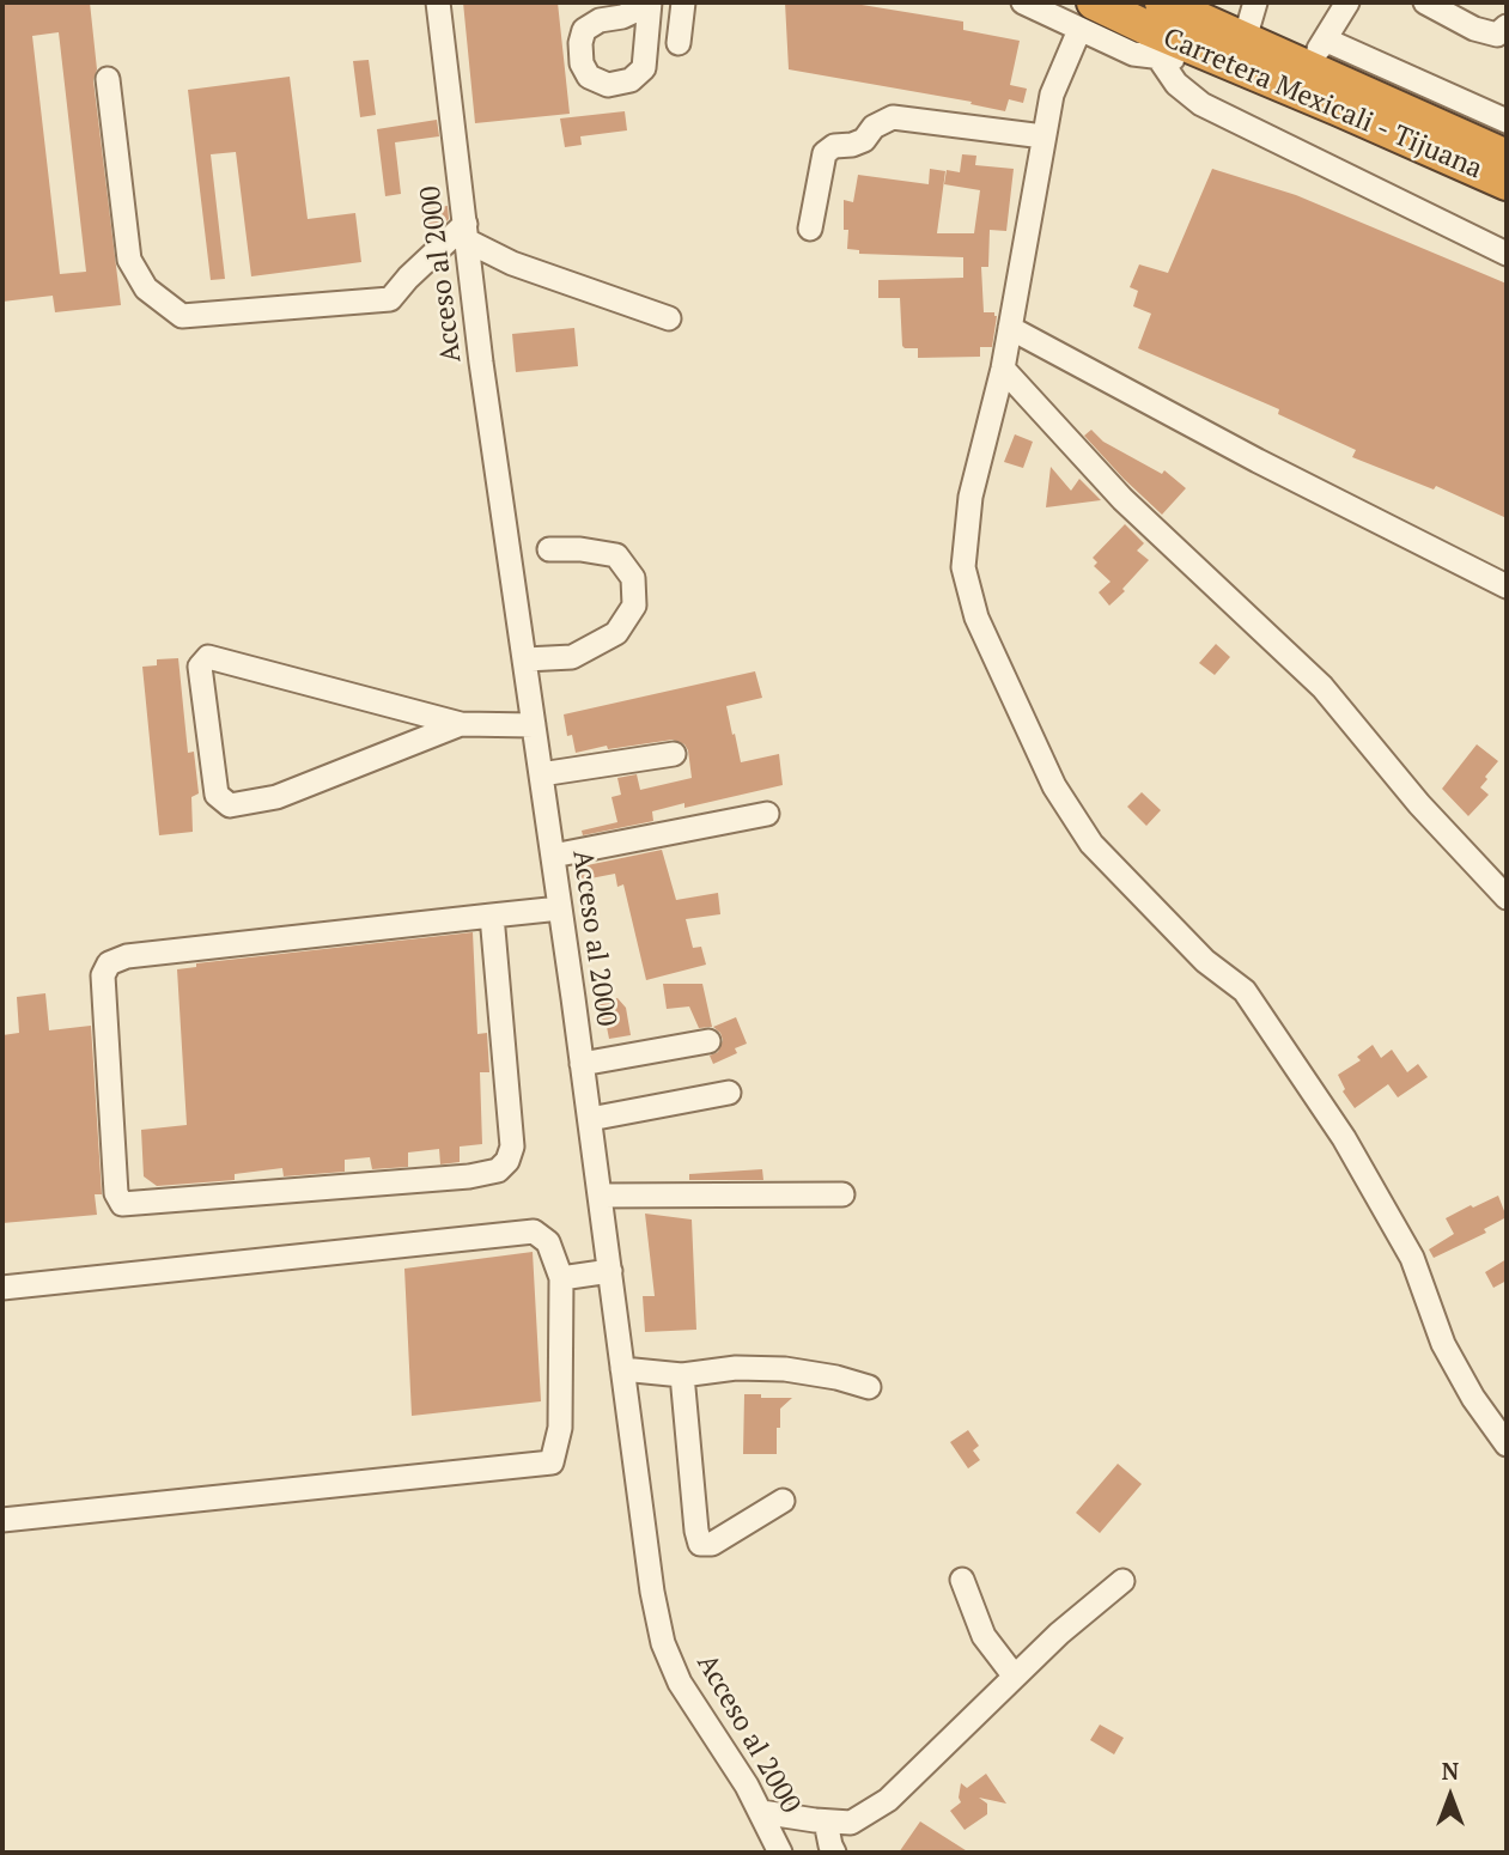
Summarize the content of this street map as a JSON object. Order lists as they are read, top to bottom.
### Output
{
  "streets": {
    "highway": ["Carretera Mexicali - Tijuana"],
    "street": ["Acceso al 2000"]
  },
  "north": "top"
}
